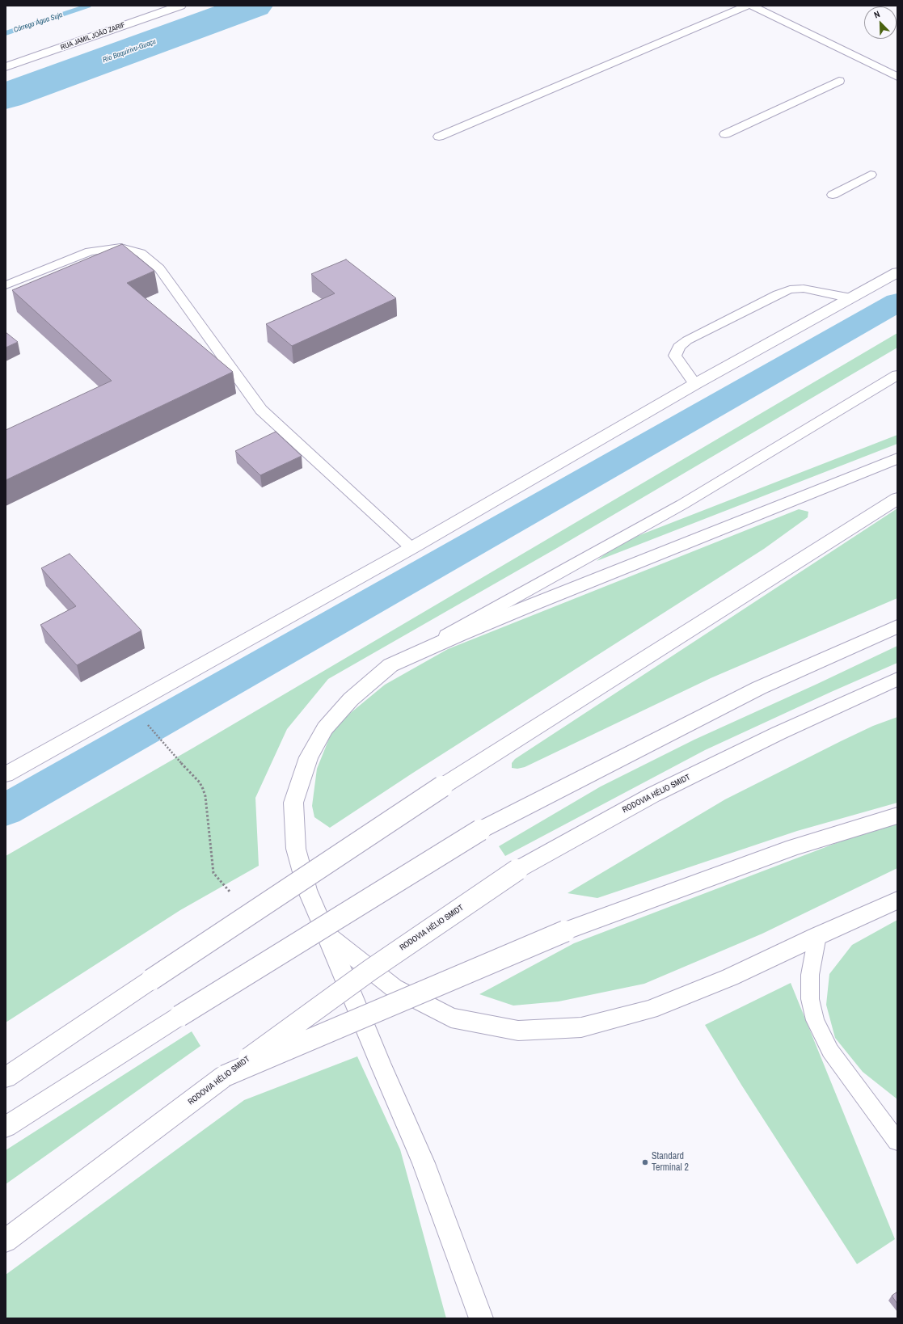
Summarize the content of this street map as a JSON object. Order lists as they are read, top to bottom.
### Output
{
  "streets": {
    "main road": ["RUA JAMIL JOÃO ZARIF", "RODOVIA HÉLIO SMIDT"]
  },
  "water": ["Córrego Água Suja", "Rio Baquirivu-Guaçu"],
  "places": ["Standard Terminal 2"],
  "north": "top left"
}
